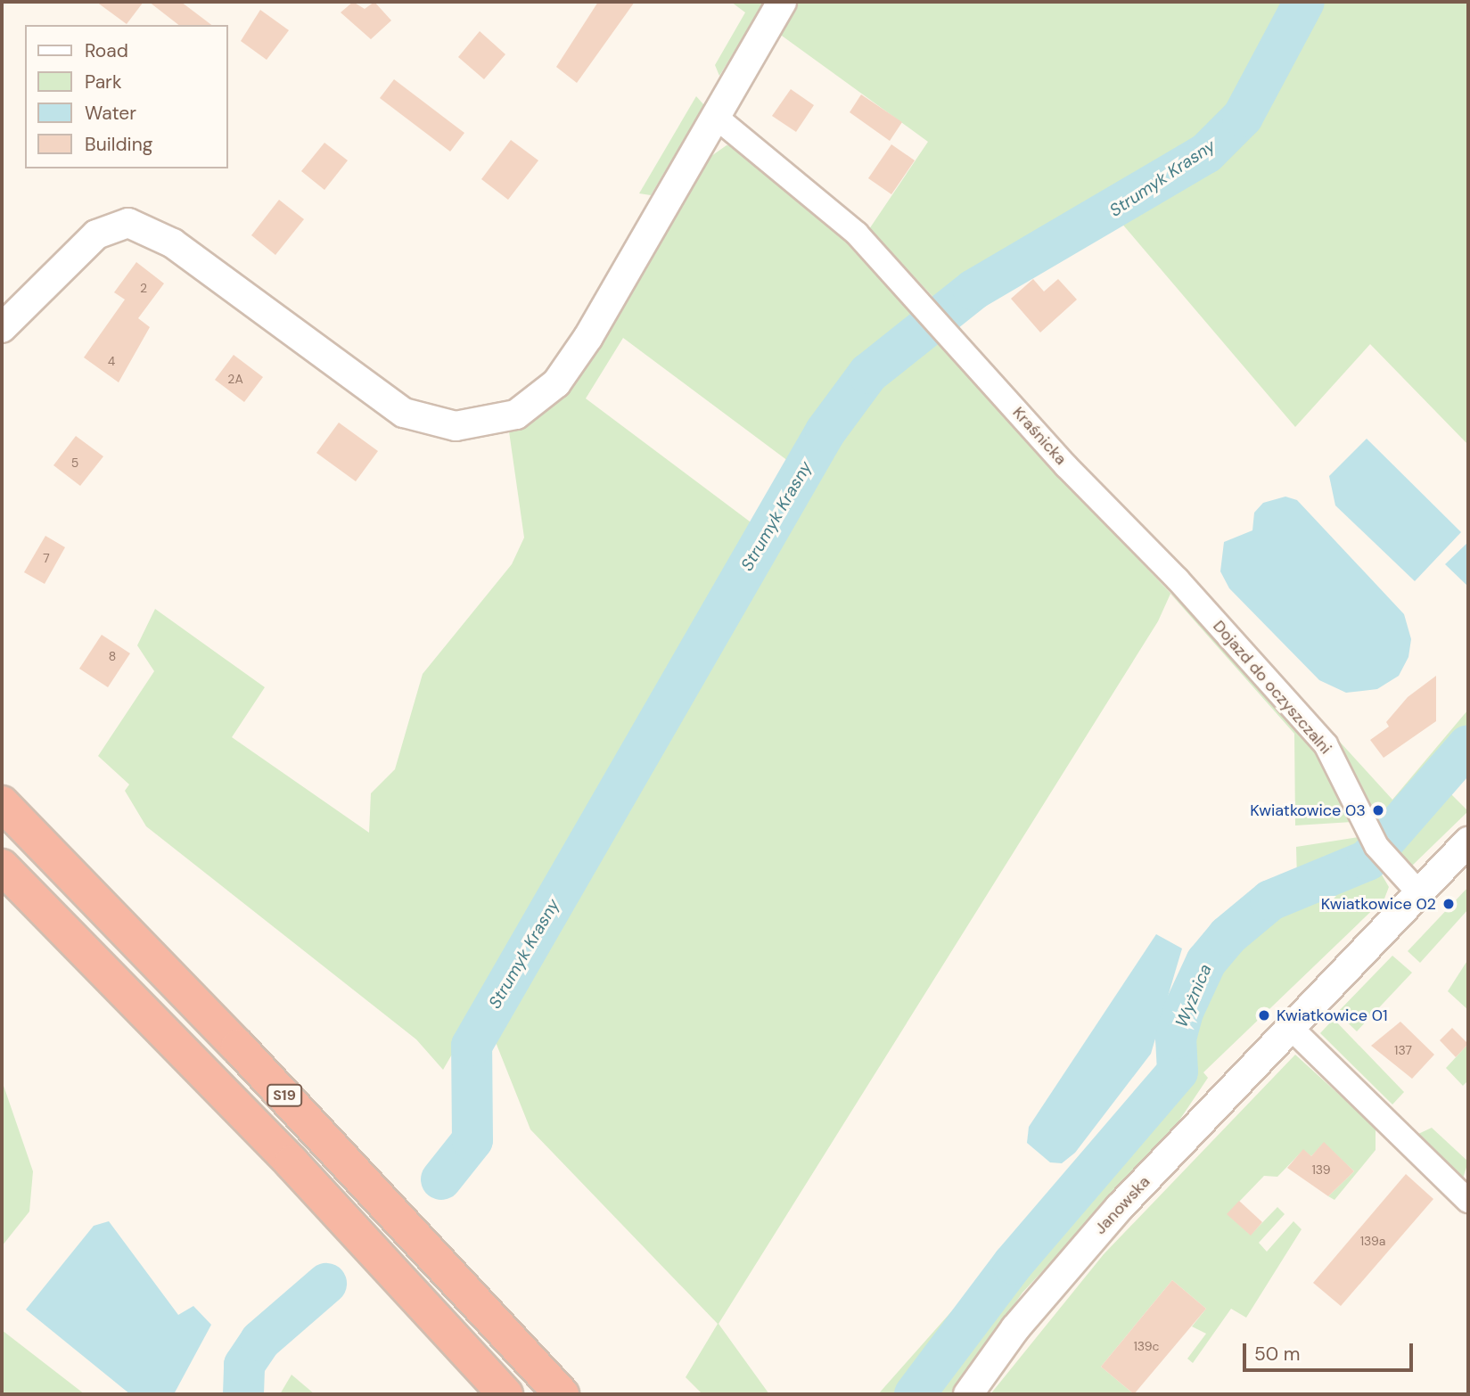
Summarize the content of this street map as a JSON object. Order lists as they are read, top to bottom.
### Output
{
  "streets": {
    "highway": ["S19"],
    "street": ["Kraśnicka", "Dojazd do oczyszczalni", "Janowska"]
  },
  "crossings": [
    ["Kraśnicka", "Dojazd do oczyszczalni"],
    ["Dojazd do oczyszczalni", "Janowska"]
  ],
  "water": ["Strumyk Krasny", "Wyżnica"],
  "places": ["Kwiatkowice 03", "Kwiatkowice 02", "Kwiatkowice 01"],
  "house_numbers": [
    "2",
    "4",
    "2A",
    "5",
    "7",
    "8",
    "137",
    "139",
    "139a",
    "139c"
  ],
  "legend": [
    "Road",
    "Park",
    "Water",
    "Building"
  ],
  "scale_bar": "50 m"
}
